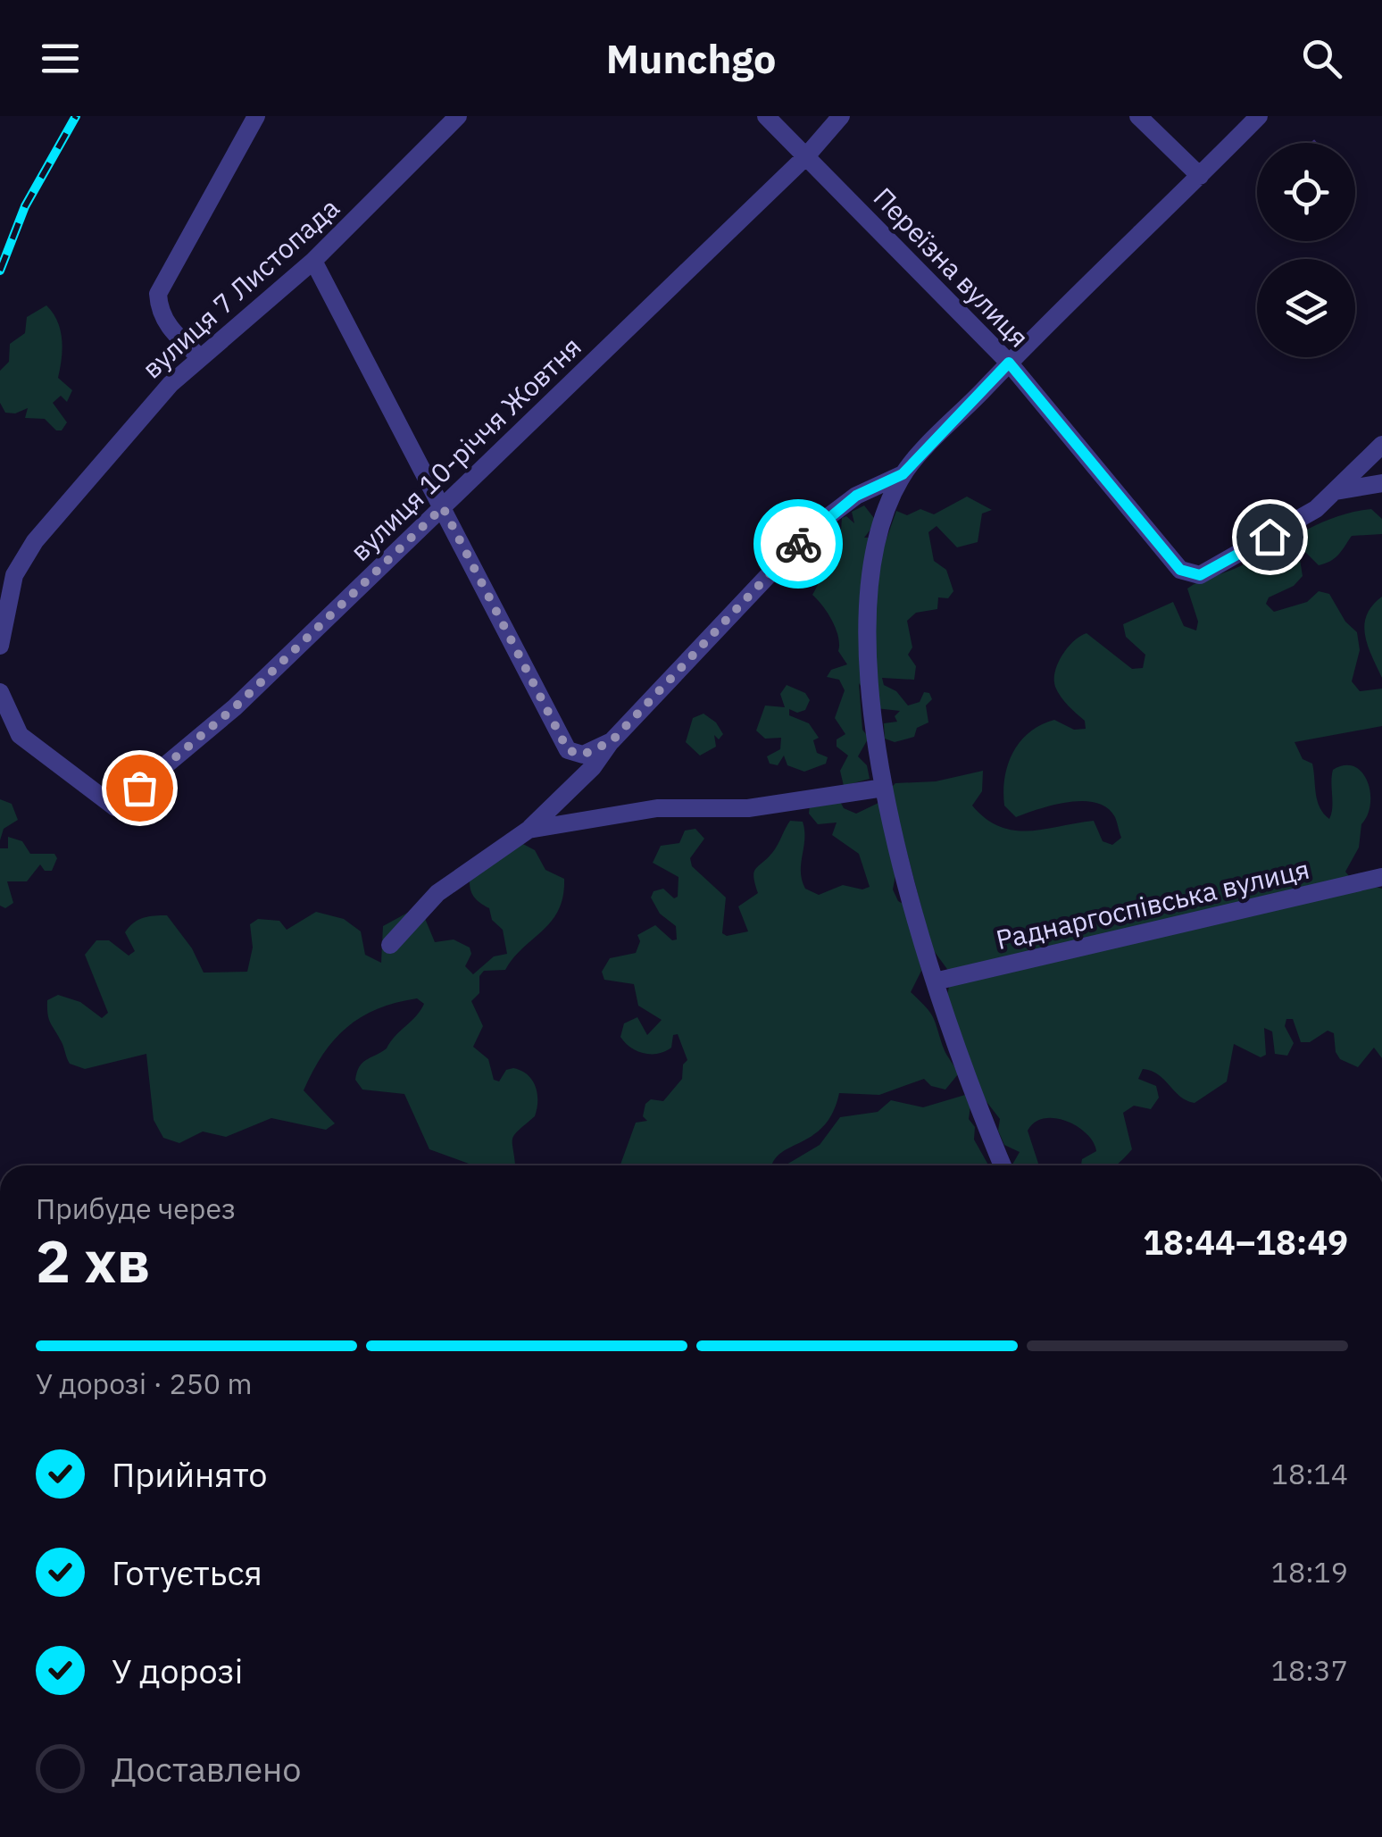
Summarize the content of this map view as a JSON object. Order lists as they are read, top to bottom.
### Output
{
  "streets": {
    "street": [
      "Переїзна вулиця",
      "вулиця 7 Листопада",
      "вулиця 10-річчя Жовтня",
      "Раднаргоспівська вулиця"
    ]
  },
  "crossings": [
    ["Переїзна вулиця", "вулиця 10-річчя Жовтня"]
  ],
  "page": {
    "header": "Munchgo",
    "heading": ["2 хв", "Прибуде через", "18:44–18:49"],
    "bar": "У дорозі · 250 m",
    "list": [
      ["Прийнято", "18:14"],
      ["Готується", "18:19"],
      ["У дорозі", "18:37"],
      "Доставлено"
    ]
  }
}
